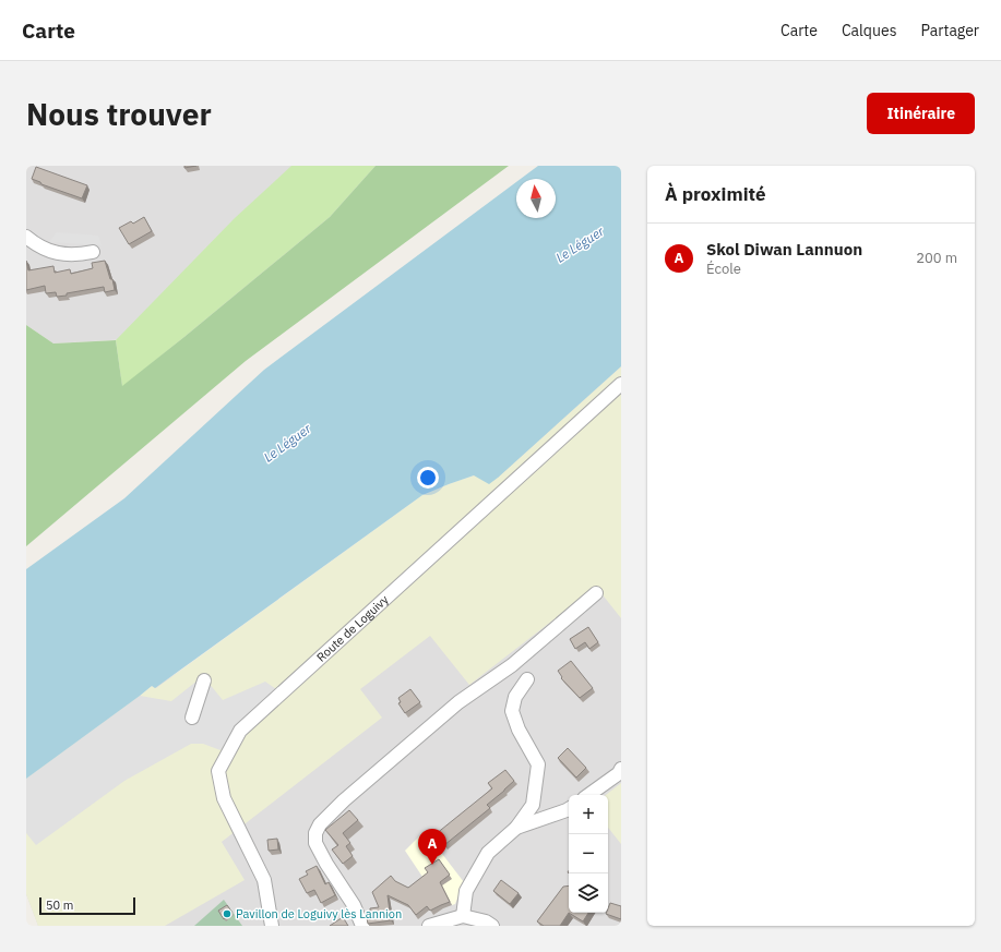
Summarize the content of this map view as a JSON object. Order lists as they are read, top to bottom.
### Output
{
  "streets": {
    "street": ["Route de Loguivy"]
  },
  "water": ["Le Léguer"],
  "places": ["Pavillon de Loguivy lès Lannion"],
  "scale_bar": "50 m",
  "north": "top",
  "page": {
    "header": "Carte",
    "nav": ["Carte", "Calques", "Partager"],
    "buttons": "Itinéraire",
    "title": "Nous trouver",
    "heading": "À proximité",
    "list": [
      {
        "mark": "A",
        "name": "Skol Diwan Lannuon",
        "note": "École",
        "value": "200 m"
      }
    ],
    "map_buttons": ["+", "−"],
    "pins": "A",
    "scale": "50 m"
  }
}
